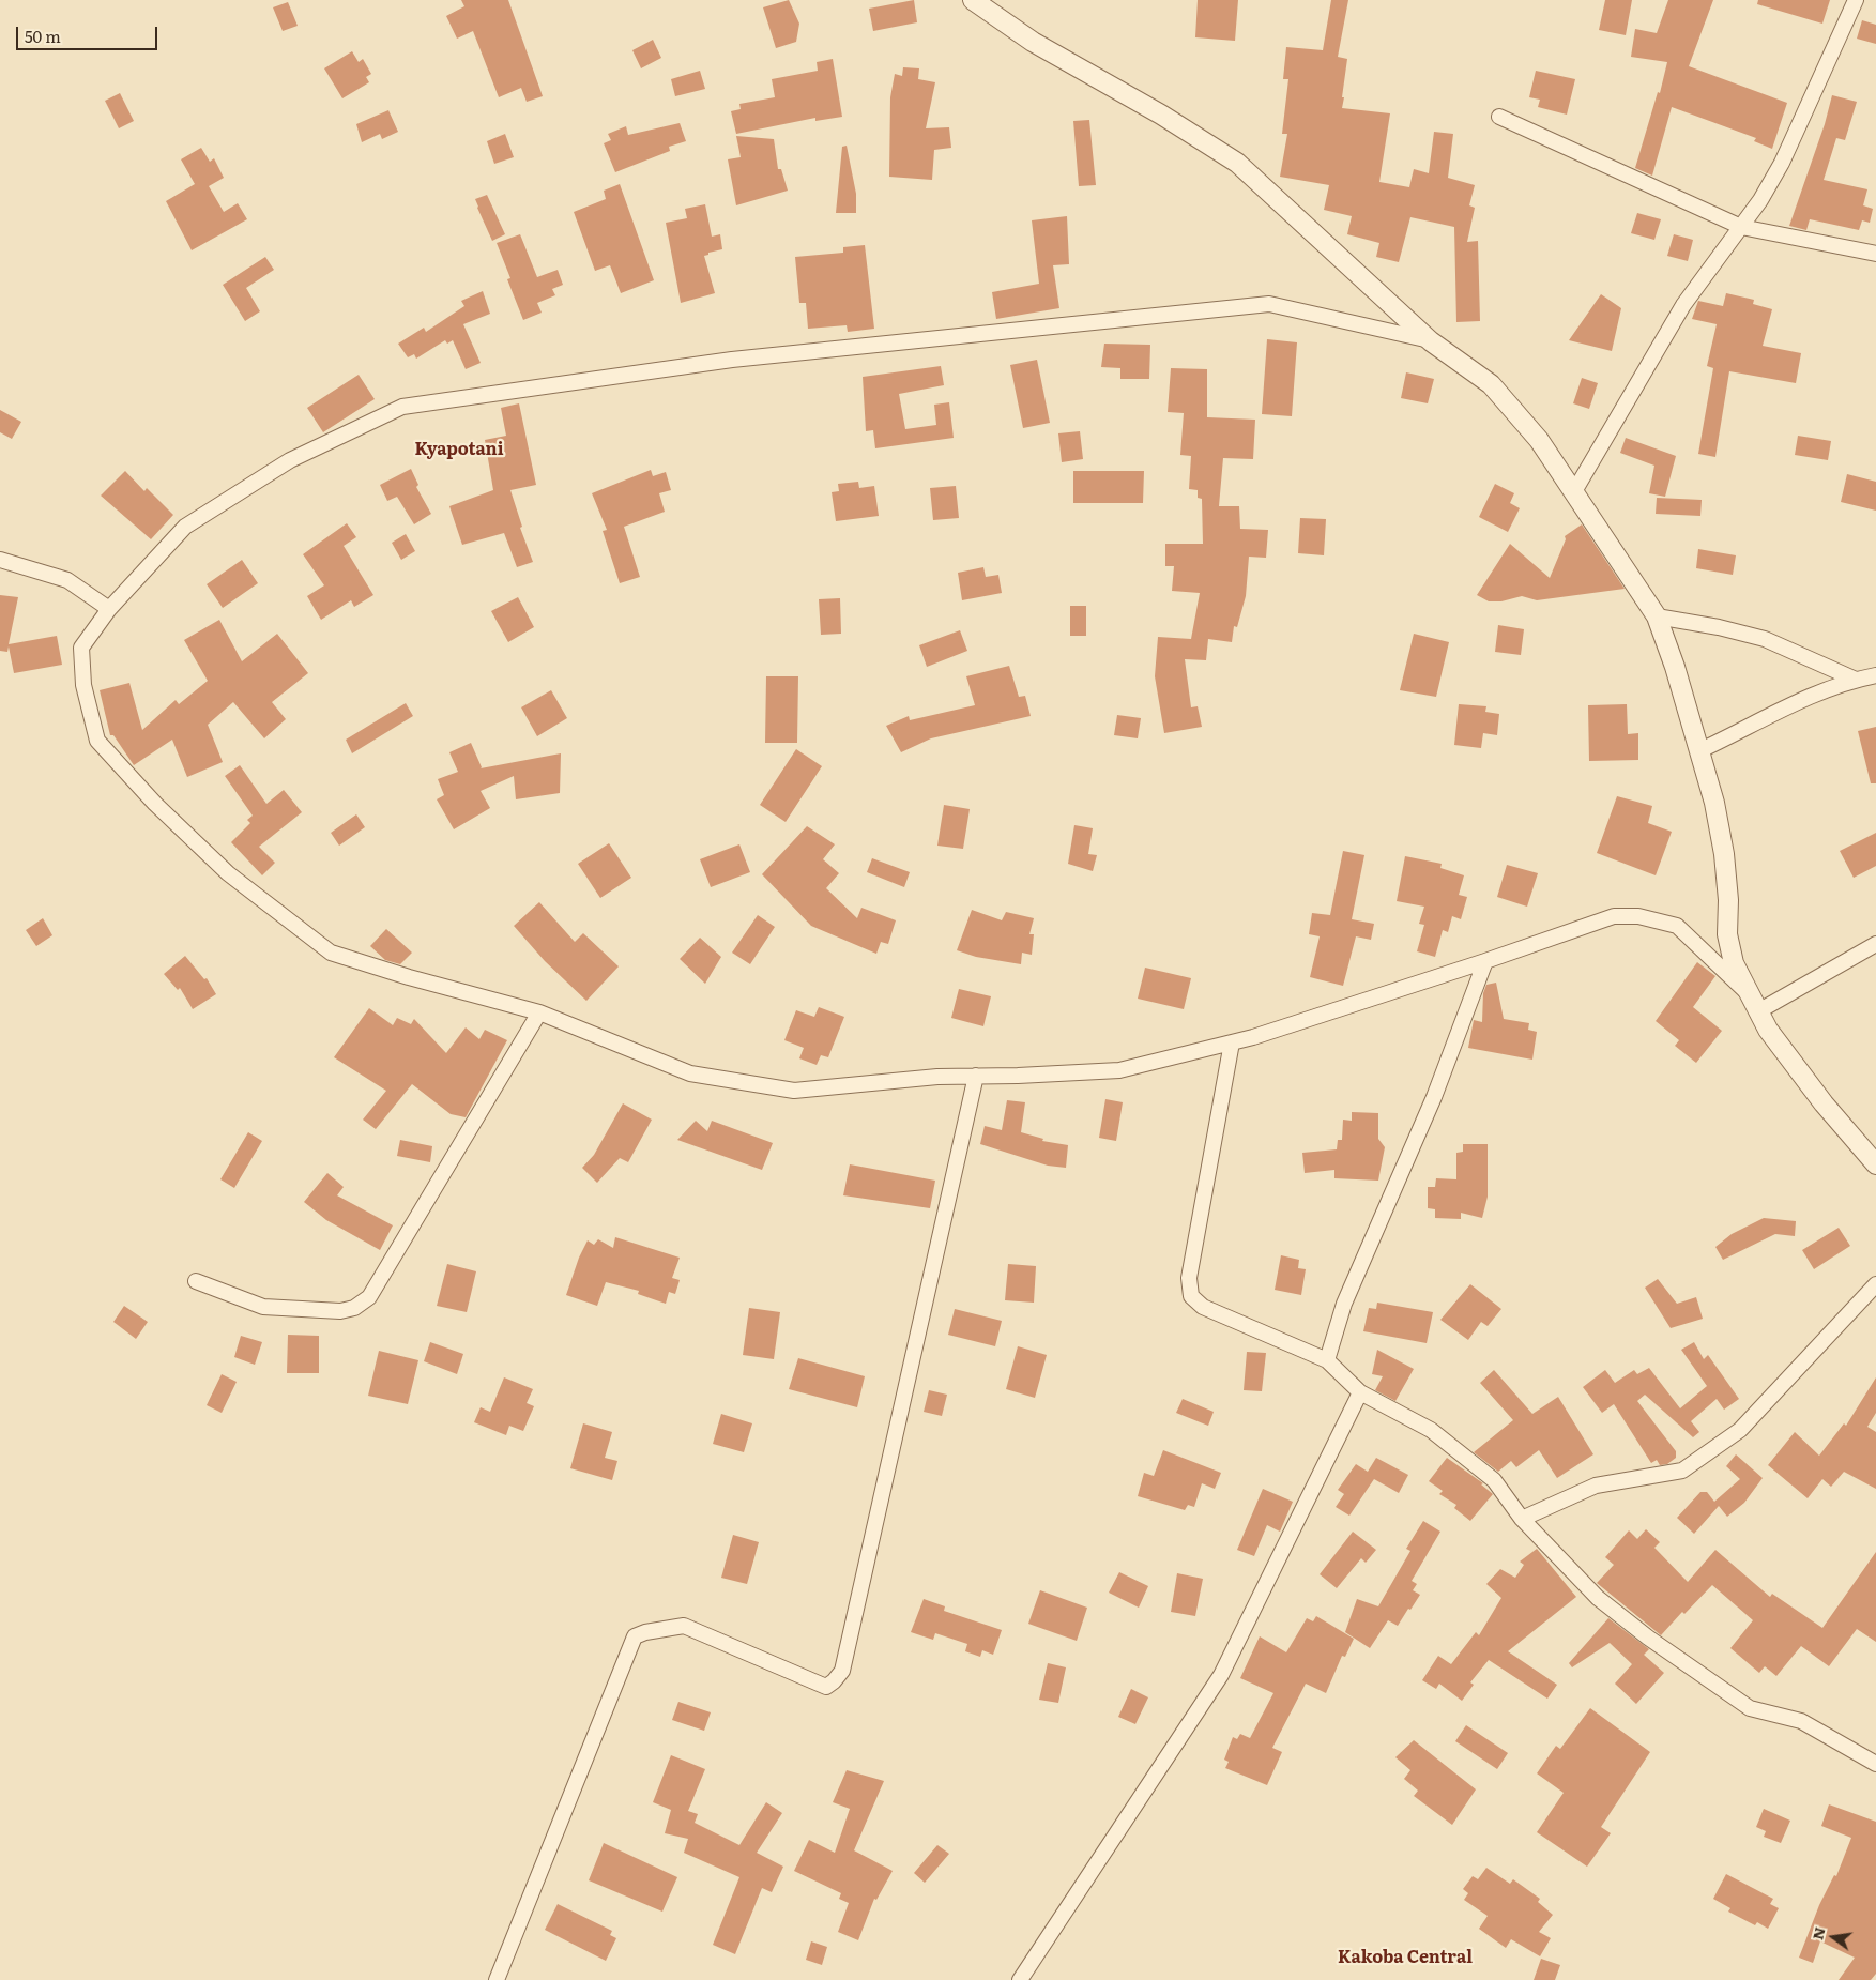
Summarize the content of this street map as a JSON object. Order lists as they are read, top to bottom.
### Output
{
  "districts": ["Kyapotani", "Kakoba Central"],
  "scale_bar": "50 m",
  "north": "left"
}
